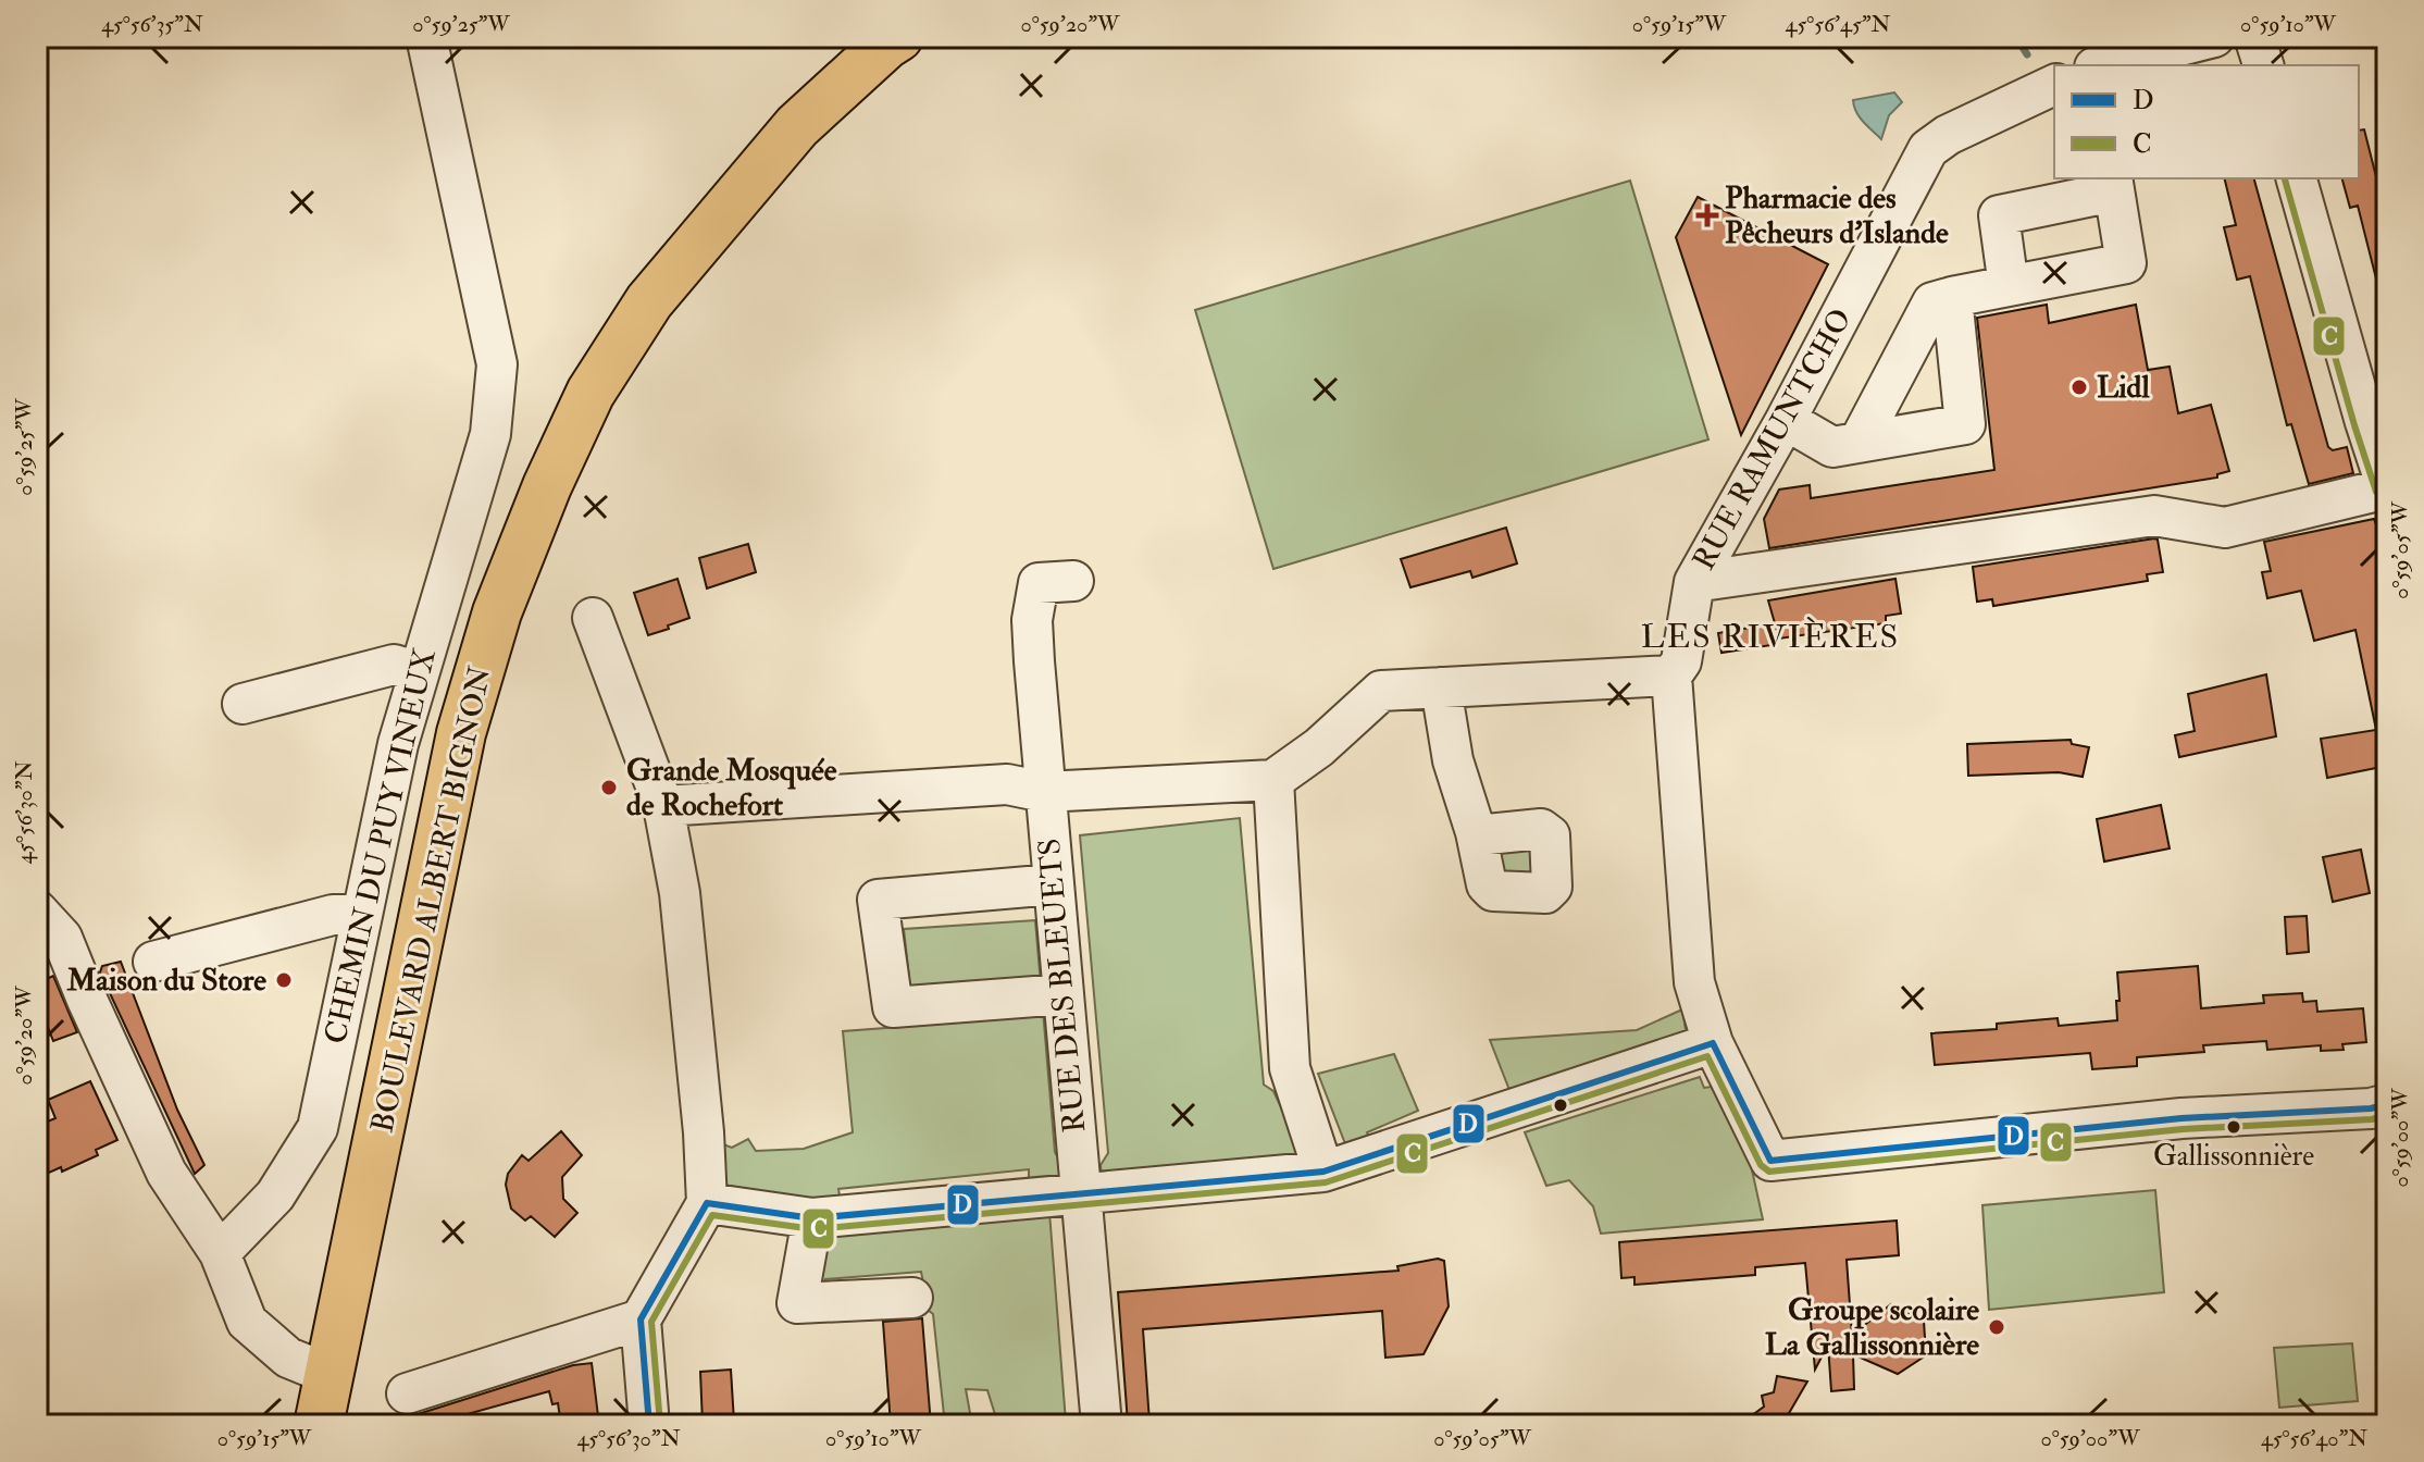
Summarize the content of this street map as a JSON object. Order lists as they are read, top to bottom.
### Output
{
  "streets": {
    "main road": ["BOULEVARD ALBERT BIGNON"],
    "street": ["RUE RAMUNTCHO", "CHEMIN DU PUY VINEUX", "RUE DES BLEUETS"]
  },
  "districts": ["LES RIVIÈRES"],
  "places": {
    "health": ["Pharmacie des Pêcheurs d'Islande"],
    "other": [
      "Lidl",
      "Grande Mosquée de Rochefort",
      "Maison du Store",
      "Gallissonnière",
      "Groupe scolaire La Gallissonnière"
    ]
  },
  "lines": ["transit line C", "transit line D"],
  "legend": ["D", "C"],
  "coordinates": [
    "45°56'35\"N",
    "0°59'25\"W",
    "0°59'20\"W",
    "0°59'15\"W",
    "45°56'45\"N",
    "0°59'10\"W",
    "0°59'05\"W",
    "45°56'30\"N",
    "0°59'00\"W",
    "45°56'40\"N"
  ]
}
